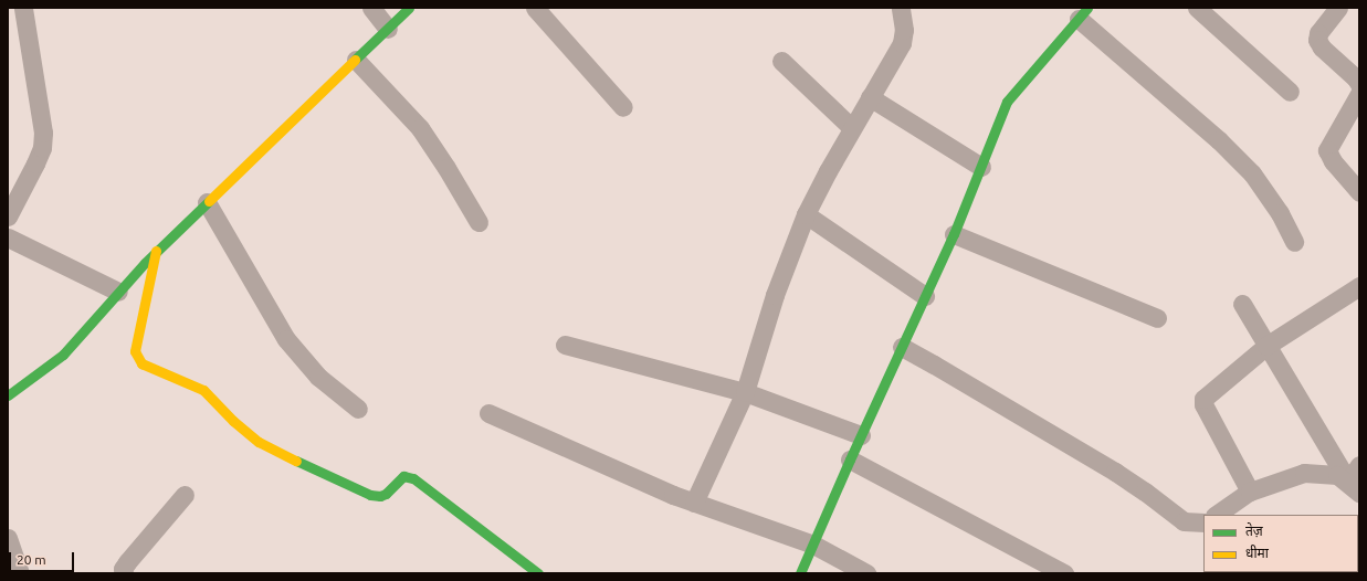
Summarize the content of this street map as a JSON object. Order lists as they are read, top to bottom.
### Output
{
  "legend": ["तेज़", "धीमा"],
  "scale_bar": "20 m"
}
